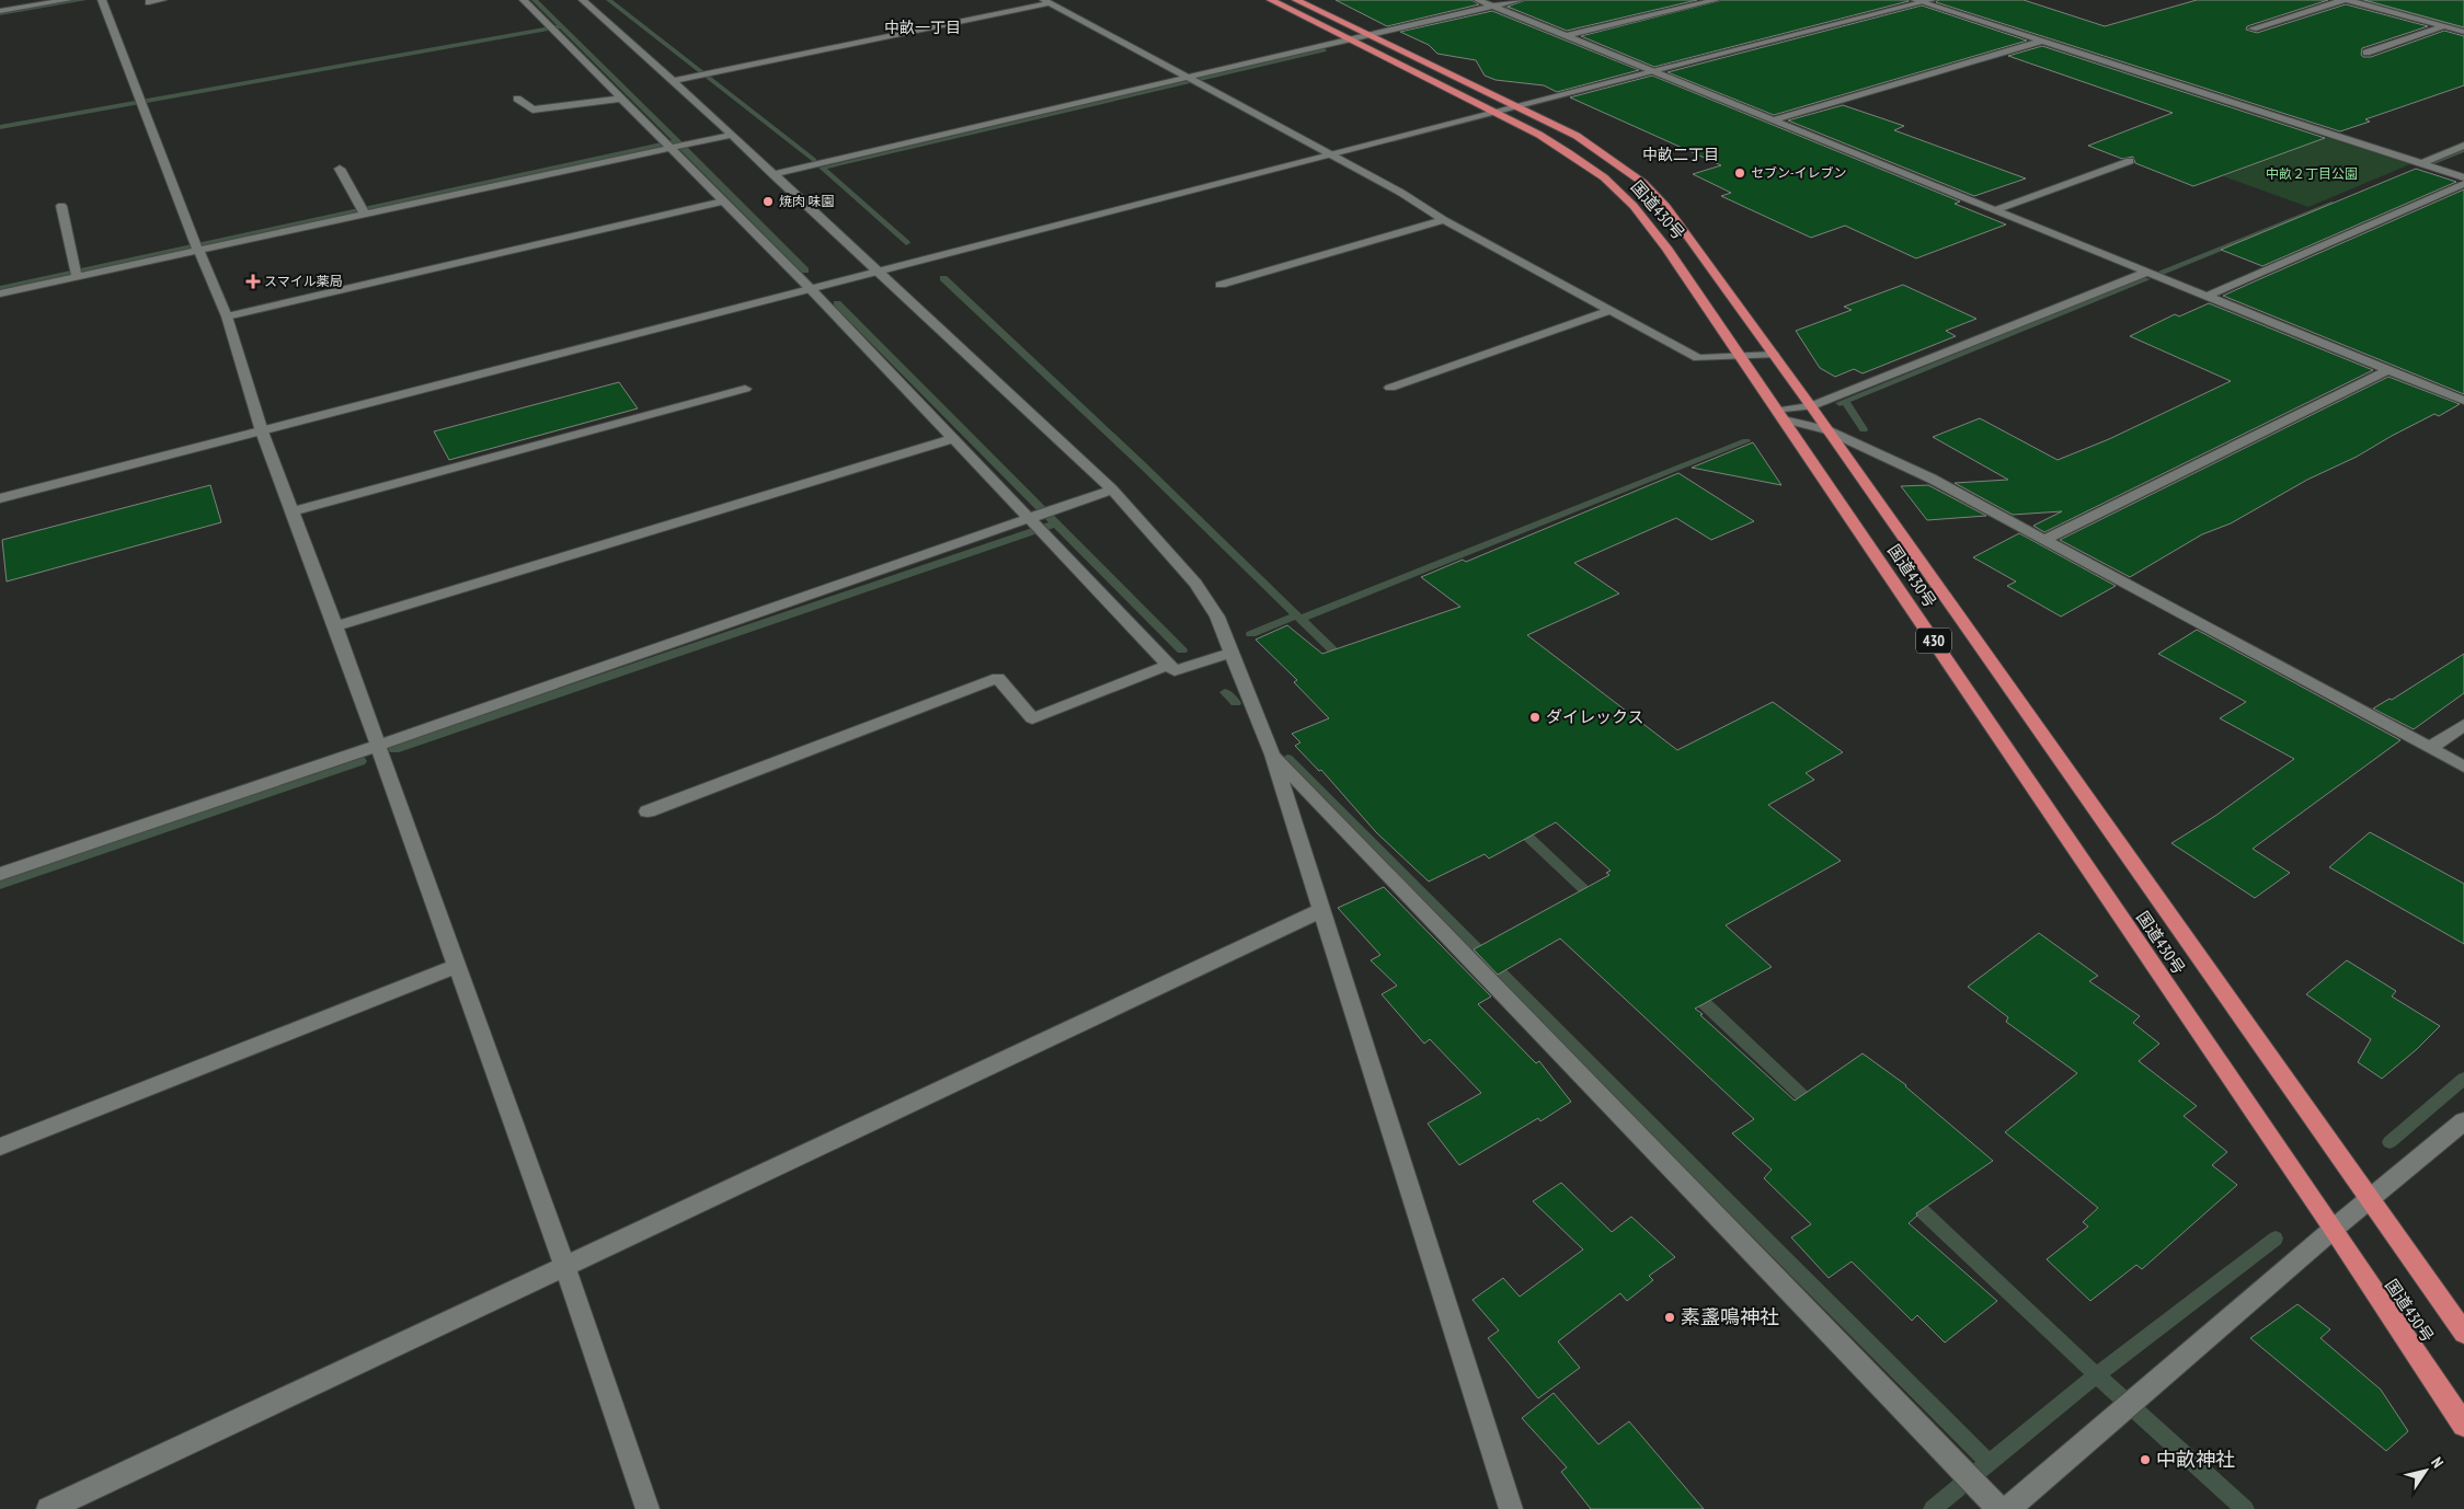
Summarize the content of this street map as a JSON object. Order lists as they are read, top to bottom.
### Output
{
  "streets": {
    "highway": ["国道430号", "430"]
  },
  "districts": ["中畝一丁目", "中畝二丁目"],
  "parks": ["中畝２丁目公園"],
  "places": {
    "other": [
      "セブン-イレブン",
      "焼肉 味園",
      "ダイレックス",
      "素盞鳴神社",
      "中畝神社"
    ],
    "health": ["スマイル薬局"]
  },
  "north": "top right"
}
